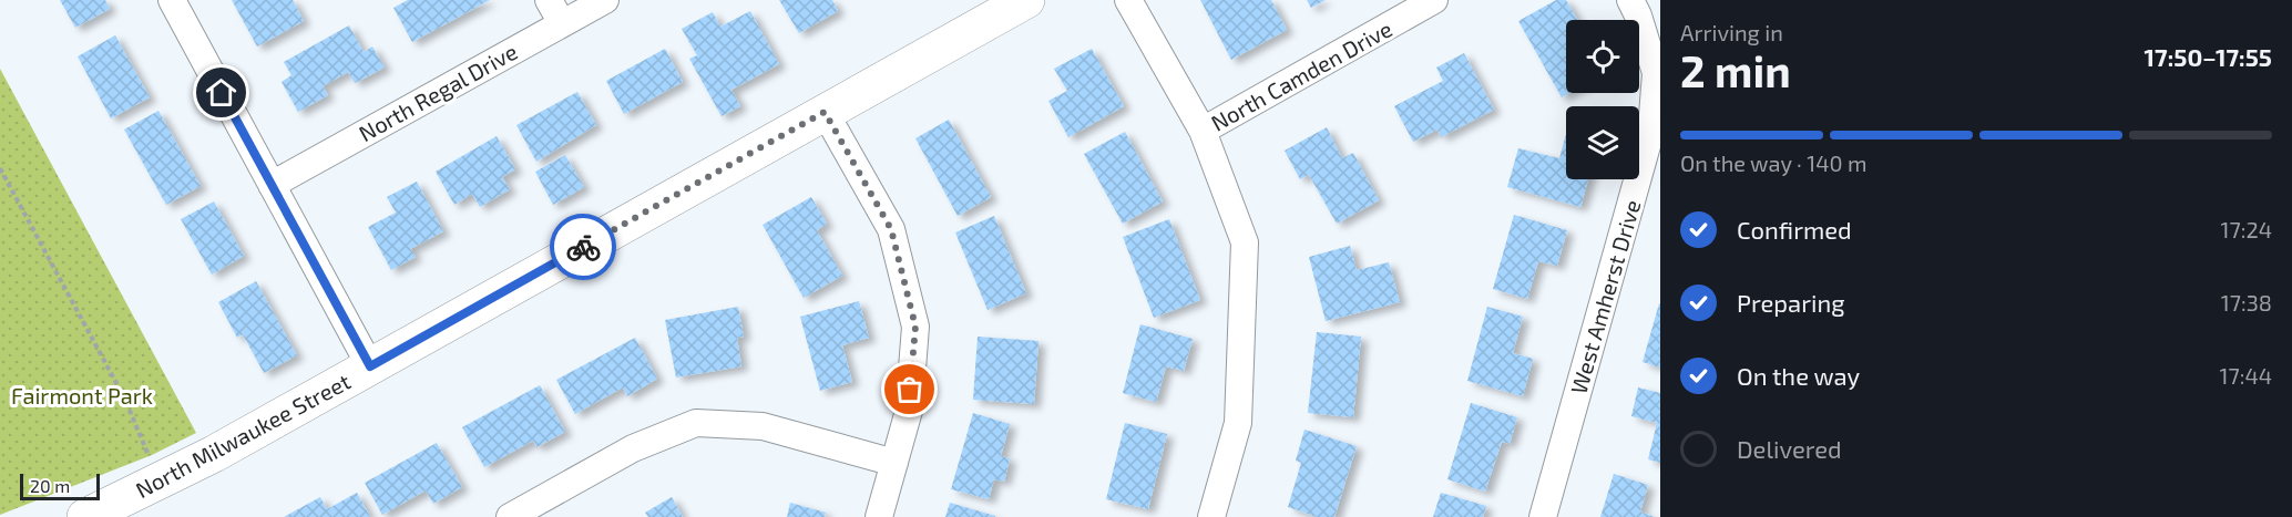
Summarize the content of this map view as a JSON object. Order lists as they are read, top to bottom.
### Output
{
  "streets": {
    "main road": ["North Milwaukee Street"],
    "street": ["North Camden Drive", "North Regal Drive", "West Amherst Drive"]
  },
  "parks": ["Fairmont Park"],
  "scale_bar": "20 m",
  "page": {
    "heading": ["2 min", "Arriving in", "17:50–17:55"],
    "bar": "On the way · 140 m",
    "list": [
      ["Confirmed", "17:24"],
      ["Preparing", "17:38"],
      ["On the way", "17:44"],
      "Delivered"
    ],
    "scale": "20 m"
  }
}
